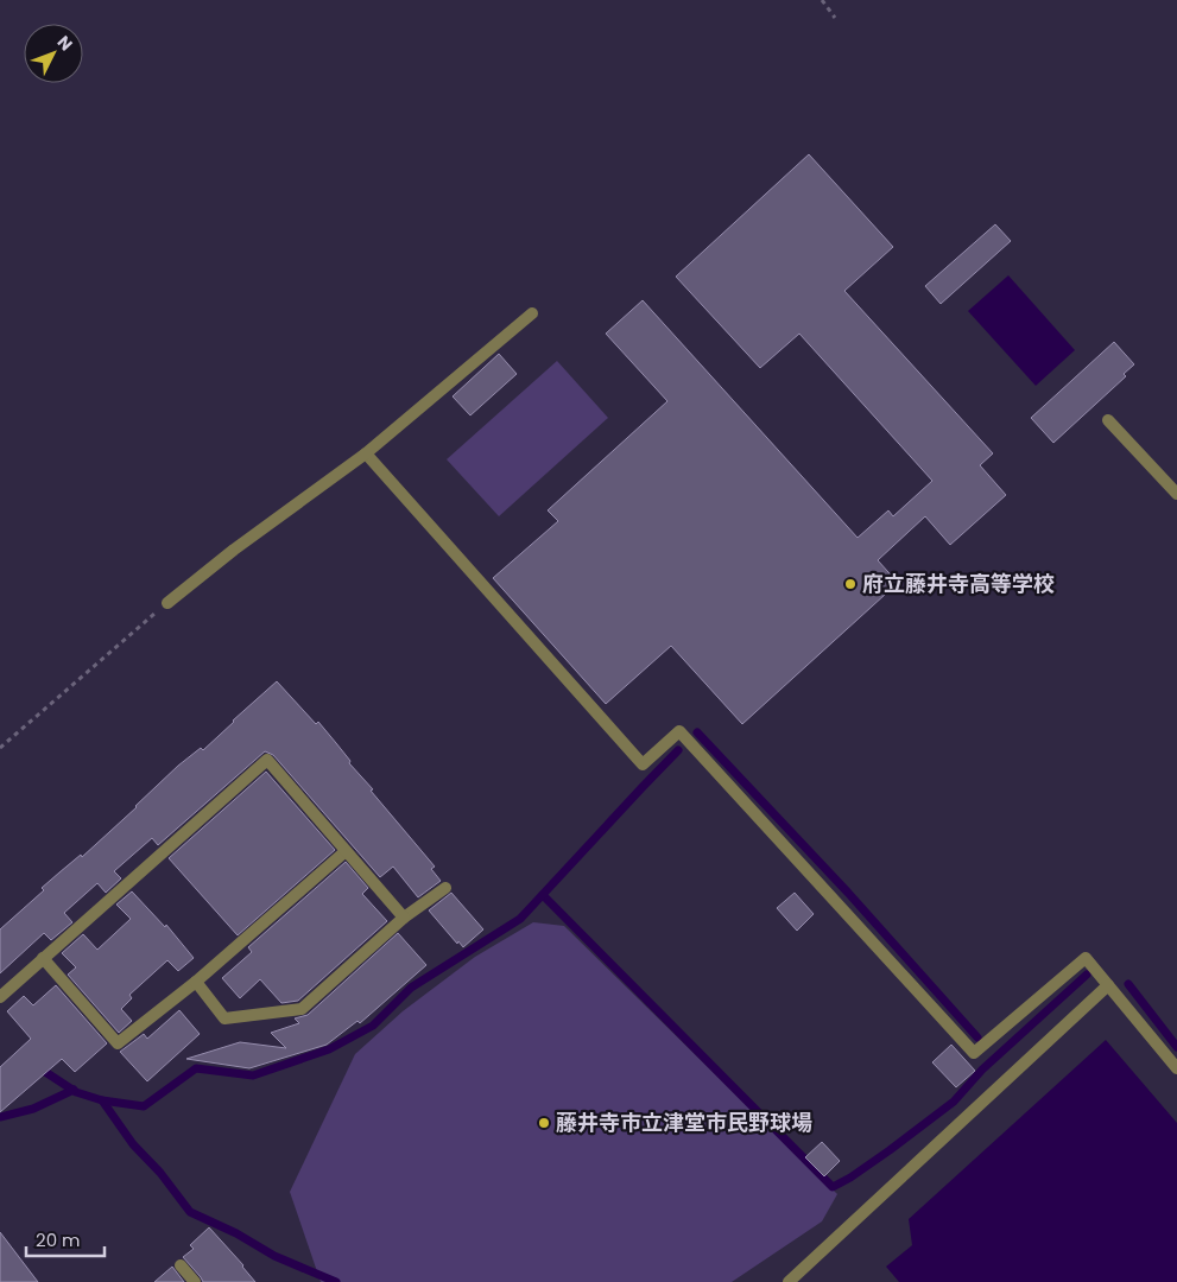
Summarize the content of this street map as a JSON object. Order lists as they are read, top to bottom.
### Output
{
  "places": ["府立藤井寺高等学校", "藤井寺市立津堂市民野球場"],
  "scale_bar": "20 m",
  "north": "top right"
}
